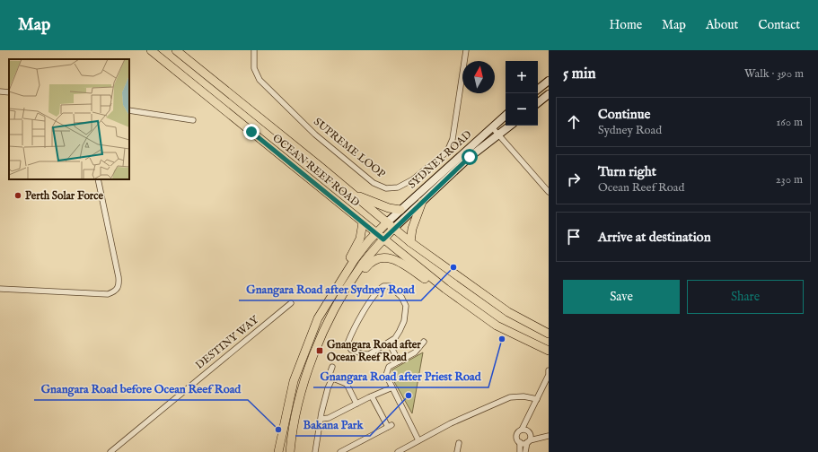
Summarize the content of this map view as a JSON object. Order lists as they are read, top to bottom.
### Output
{
  "streets": {
    "main road": ["OCEAN REEF ROAD"],
    "street": ["SUPREME LOOP", "SYDNEY ROAD", "DESTINY WAY"]
  },
  "crossings": [
    ["SYDNEY ROAD", "OCEAN REEF ROAD"]
  ],
  "places": {
    "other": [
      "Perth Solar Force",
      "Gnangara Road after Sydney Road",
      "Gnangara Road after Priest Road",
      "Bakana Park",
      "Gnangara Road before Ocean Reef Road"
    ],
    "transit": ["Gnangara Road after Ocean Reef Road"]
  },
  "north": "top",
  "page": {
    "header": "Map",
    "nav": [
      "Home",
      "Map",
      "About",
      "Contact"
    ],
    "heading": ["5 min", "Walk · 390 m"],
    "map_buttons": ["+", "−"],
    "list": [
      ["Continue", "Sydney Road", "160 m"],
      ["Turn right", "Ocean Reef Road", "230 m"],
      "Arrive at destination"
    ],
    "buttons": ["Save", "Share"]
  }
}
